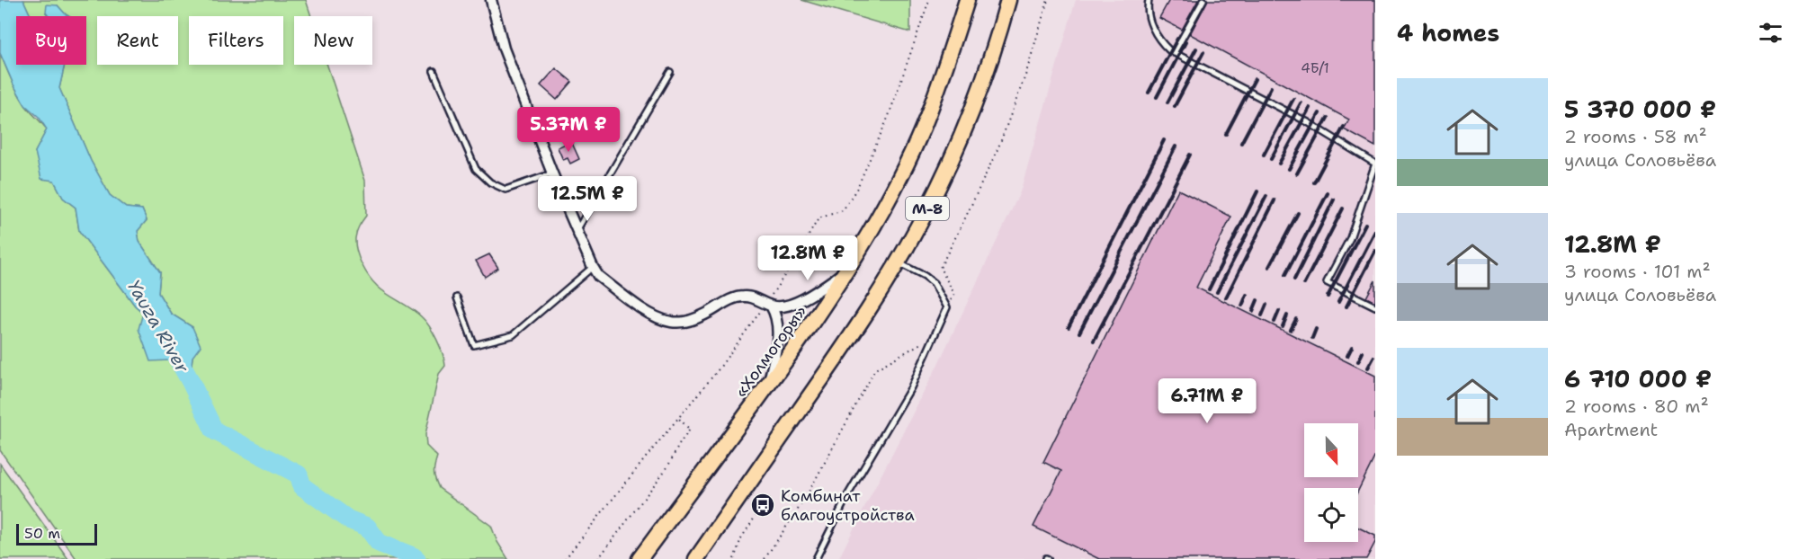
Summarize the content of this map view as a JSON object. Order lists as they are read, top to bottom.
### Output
{
  "streets": {
    "highway": ["М-8", "«Холмогоры»"]
  },
  "water": ["Yauza River"],
  "places": {
    "bus stop": ["Комбинат благоустройства"]
  },
  "house_numbers": ["4Б/1"],
  "scale_bar": "50 m",
  "north": "bottom",
  "page": {
    "heading": "4 homes",
    "chip": [
      "Buy",
      "Rent",
      "Filters",
      "New"
    ],
    "list": [
      {
        "name": "5 370 000 ₽",
        "note": "2 rooms · 58 m² · улица Соловьёва"
      },
      {
        "name": "12.8M ₽",
        "note": "3 rooms · 101 m² · улица Соловьёва"
      },
      {
        "name": "6 710 000 ₽",
        "note": "2 rooms · 80 m² · Apartment"
      }
    ],
    "price": [
      "5.37M ₽",
      "12.5M ₽",
      "12.8M ₽",
      "6.71M ₽"
    ],
    "scale": "50 m"
  }
}
